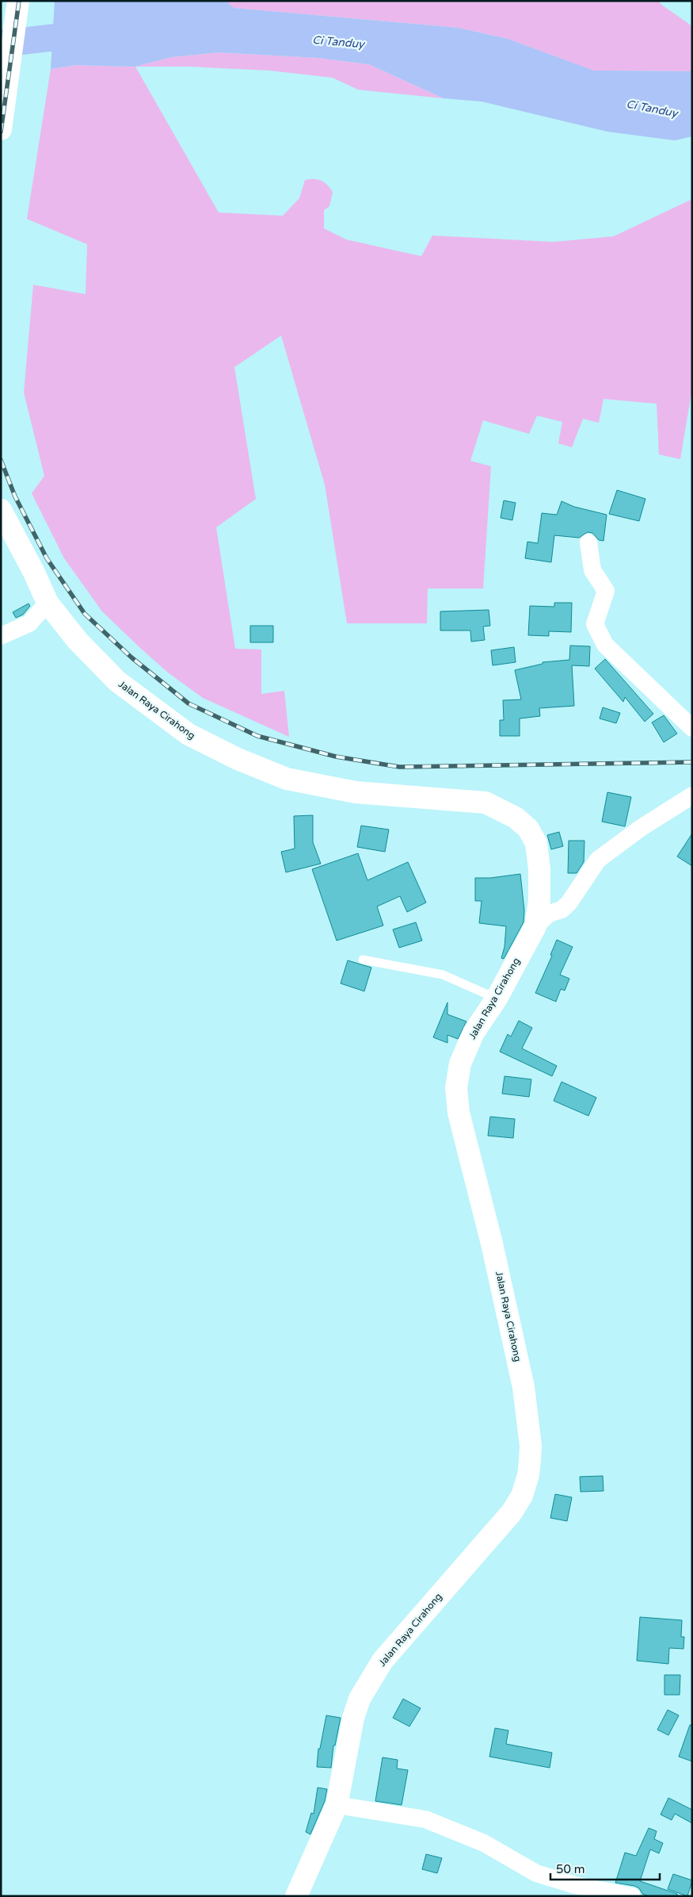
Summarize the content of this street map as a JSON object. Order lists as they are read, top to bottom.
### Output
{
  "streets": {
    "street": ["Jalan Raya Cirahong"]
  },
  "water": ["Ci Tanduy"],
  "scale_bar": "50 m"
}
